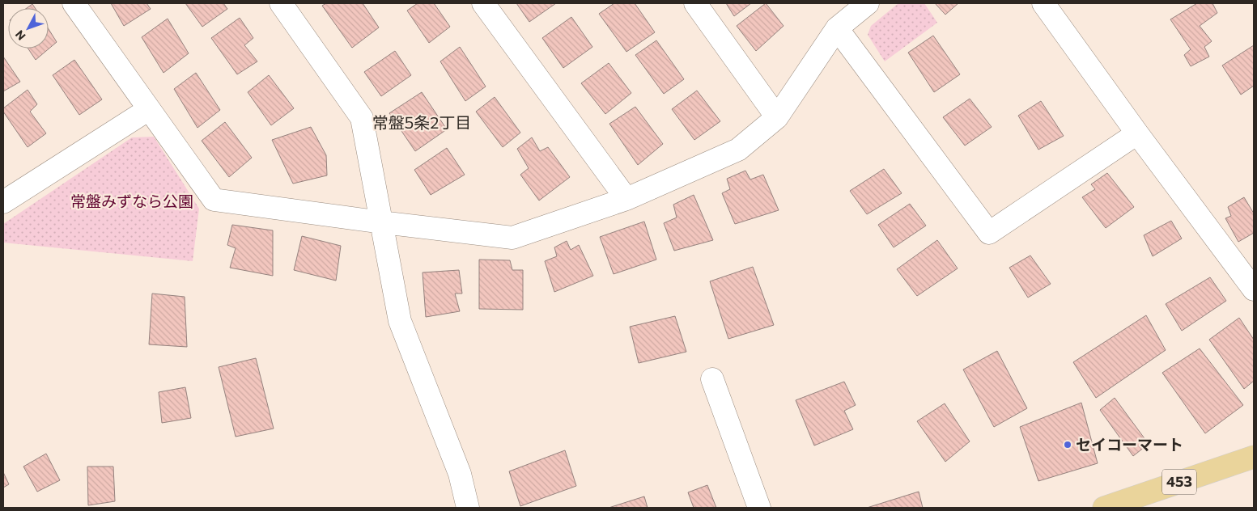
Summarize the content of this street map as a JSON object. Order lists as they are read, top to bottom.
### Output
{
  "streets": {
    "highway": ["453"]
  },
  "districts": ["常盤5条2丁目"],
  "parks": ["常盤みずなら公園"],
  "places": ["セイコーマート"],
  "north": "bottom left"
}
